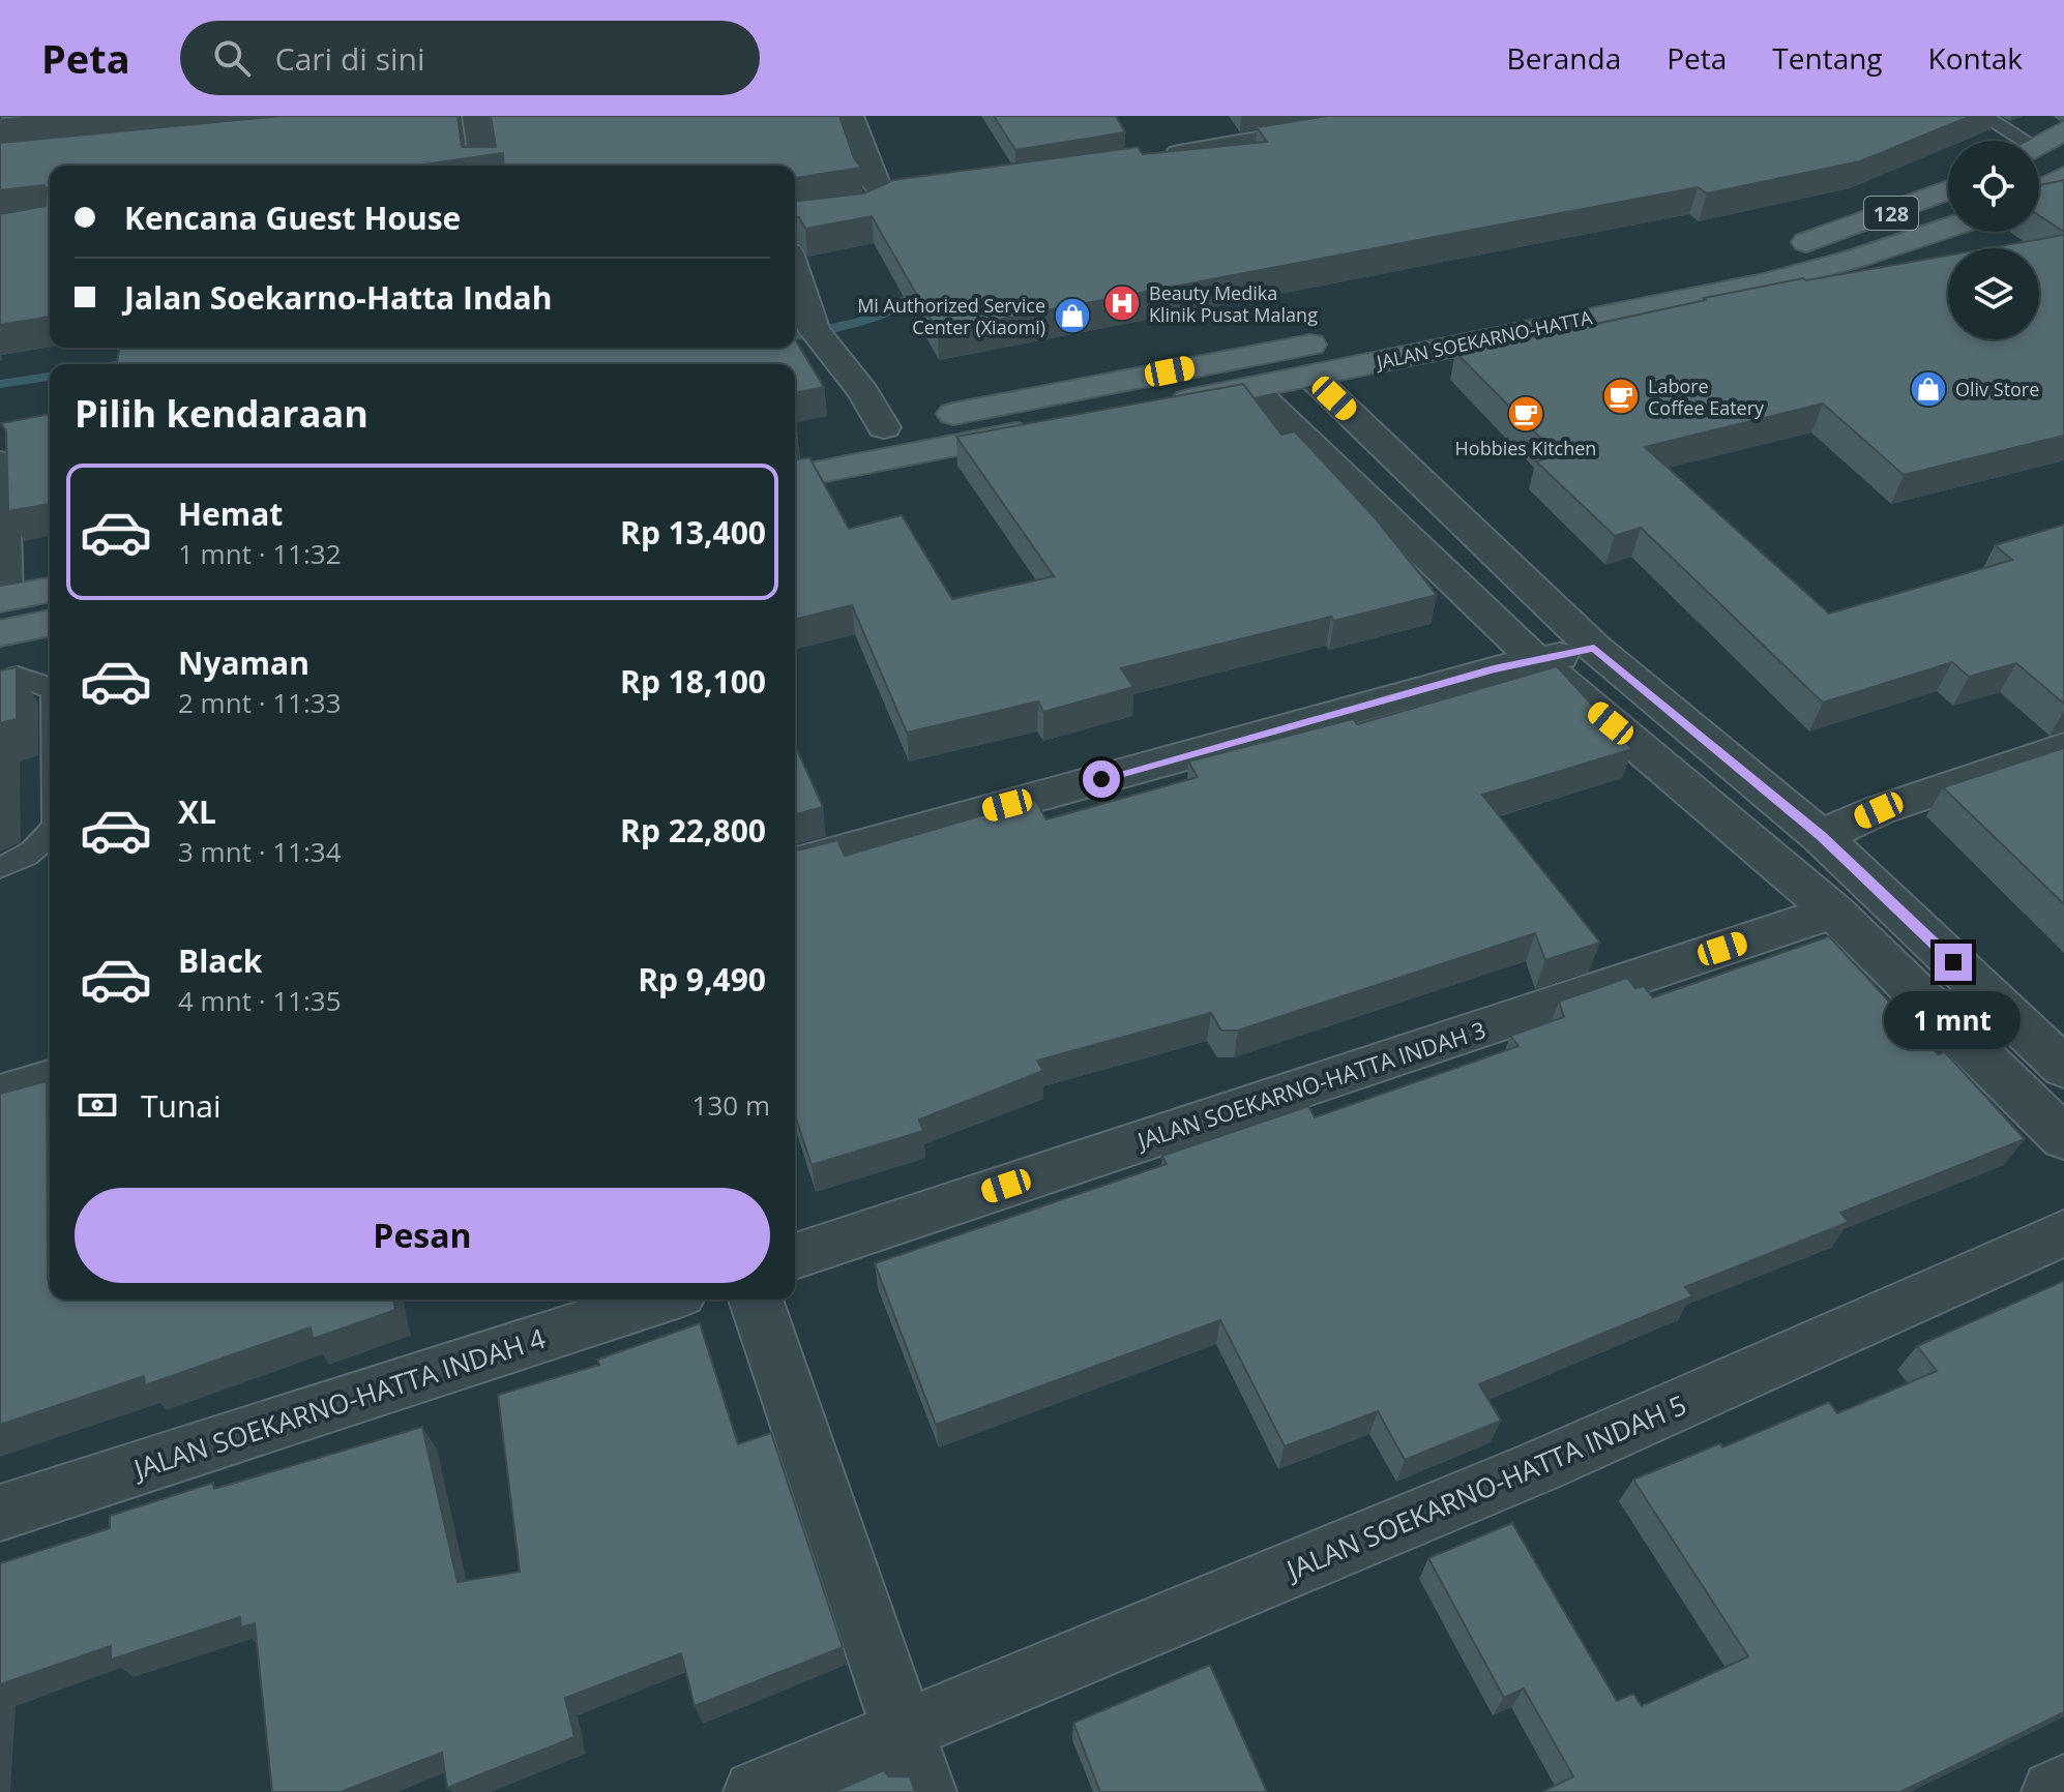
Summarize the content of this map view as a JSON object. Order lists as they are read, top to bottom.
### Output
{
  "streets": {
    "main road": ["128", "JALAN SOEKARNO-HATTA"],
    "street": ["JALAN SOEKARNO-HATTA INDAH 3", "JALAN SOEKARNO-HATTA INDAH 4", "JALAN SOEKARNO-HATTA INDAH 5"]
  },
  "places": {
    "hospital": ["Beauty Medika Klinik Pusat Malang"],
    "shop": ["Mi Authorized Service Center (Xiaomi)", "Oliv Store"],
    "cafe": ["Labore Coffee Eatery", "Hobbies Kitchen"]
  },
  "page": {
    "header": "Peta",
    "search": "Cari di sini",
    "nav": [
      "Beranda",
      "Peta",
      "Tentang",
      "Kontak"
    ],
    "banner": ["Kencana Guest House", "Jalan Soekarno-Hatta Indah"],
    "heading": "Pilih kendaraan",
    "list": [
      {
        "name": "Hemat",
        "note": "1 mnt · 11:32",
        "value": "Rp 13,400"
      },
      {
        "name": "Nyaman",
        "note": "2 mnt · 11:33",
        "value": "Rp 18,100"
      },
      {
        "name": "XL",
        "note": "3 mnt · 11:34",
        "value": "Rp 22,800"
      },
      {
        "name": "Black",
        "note": "4 mnt · 11:35",
        "value": "Rp 9,490"
      }
    ],
    "bubble": "1 mnt",
    "pay": ["Tunai", "130 m"],
    "buttons": "Pesan"
  }
}
